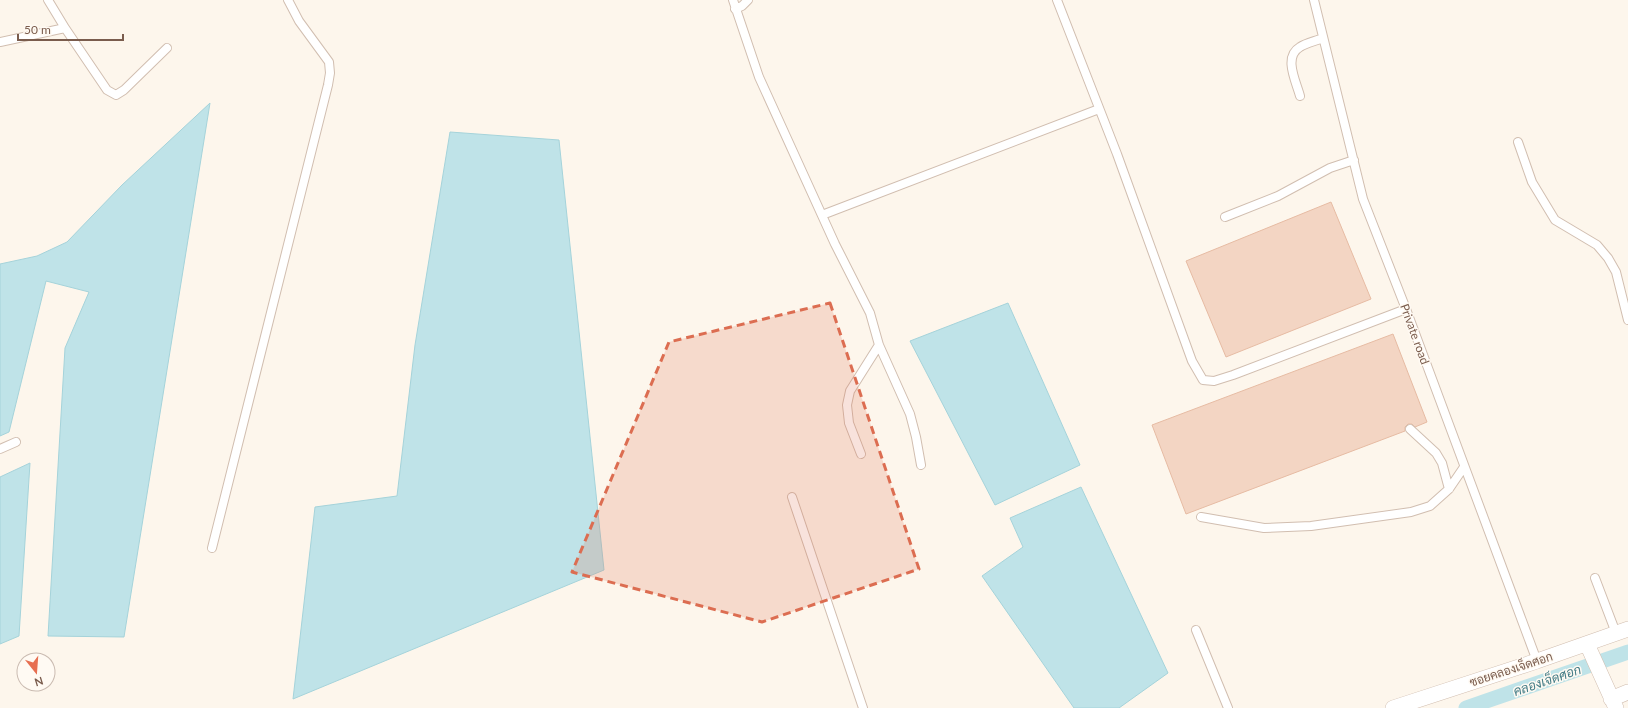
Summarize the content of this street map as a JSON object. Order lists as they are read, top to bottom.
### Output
{
  "streets": {
    "street": ["ซอยคลองเจ็ดศอก"],
    "lane": ["Private road"]
  },
  "crossings": [
    ["Private road", "ซอยคลองเจ็ดศอก"]
  ],
  "water": ["คลองเจ็ดศอก"],
  "scale_bar": "50 m",
  "north": "bottom"
}
